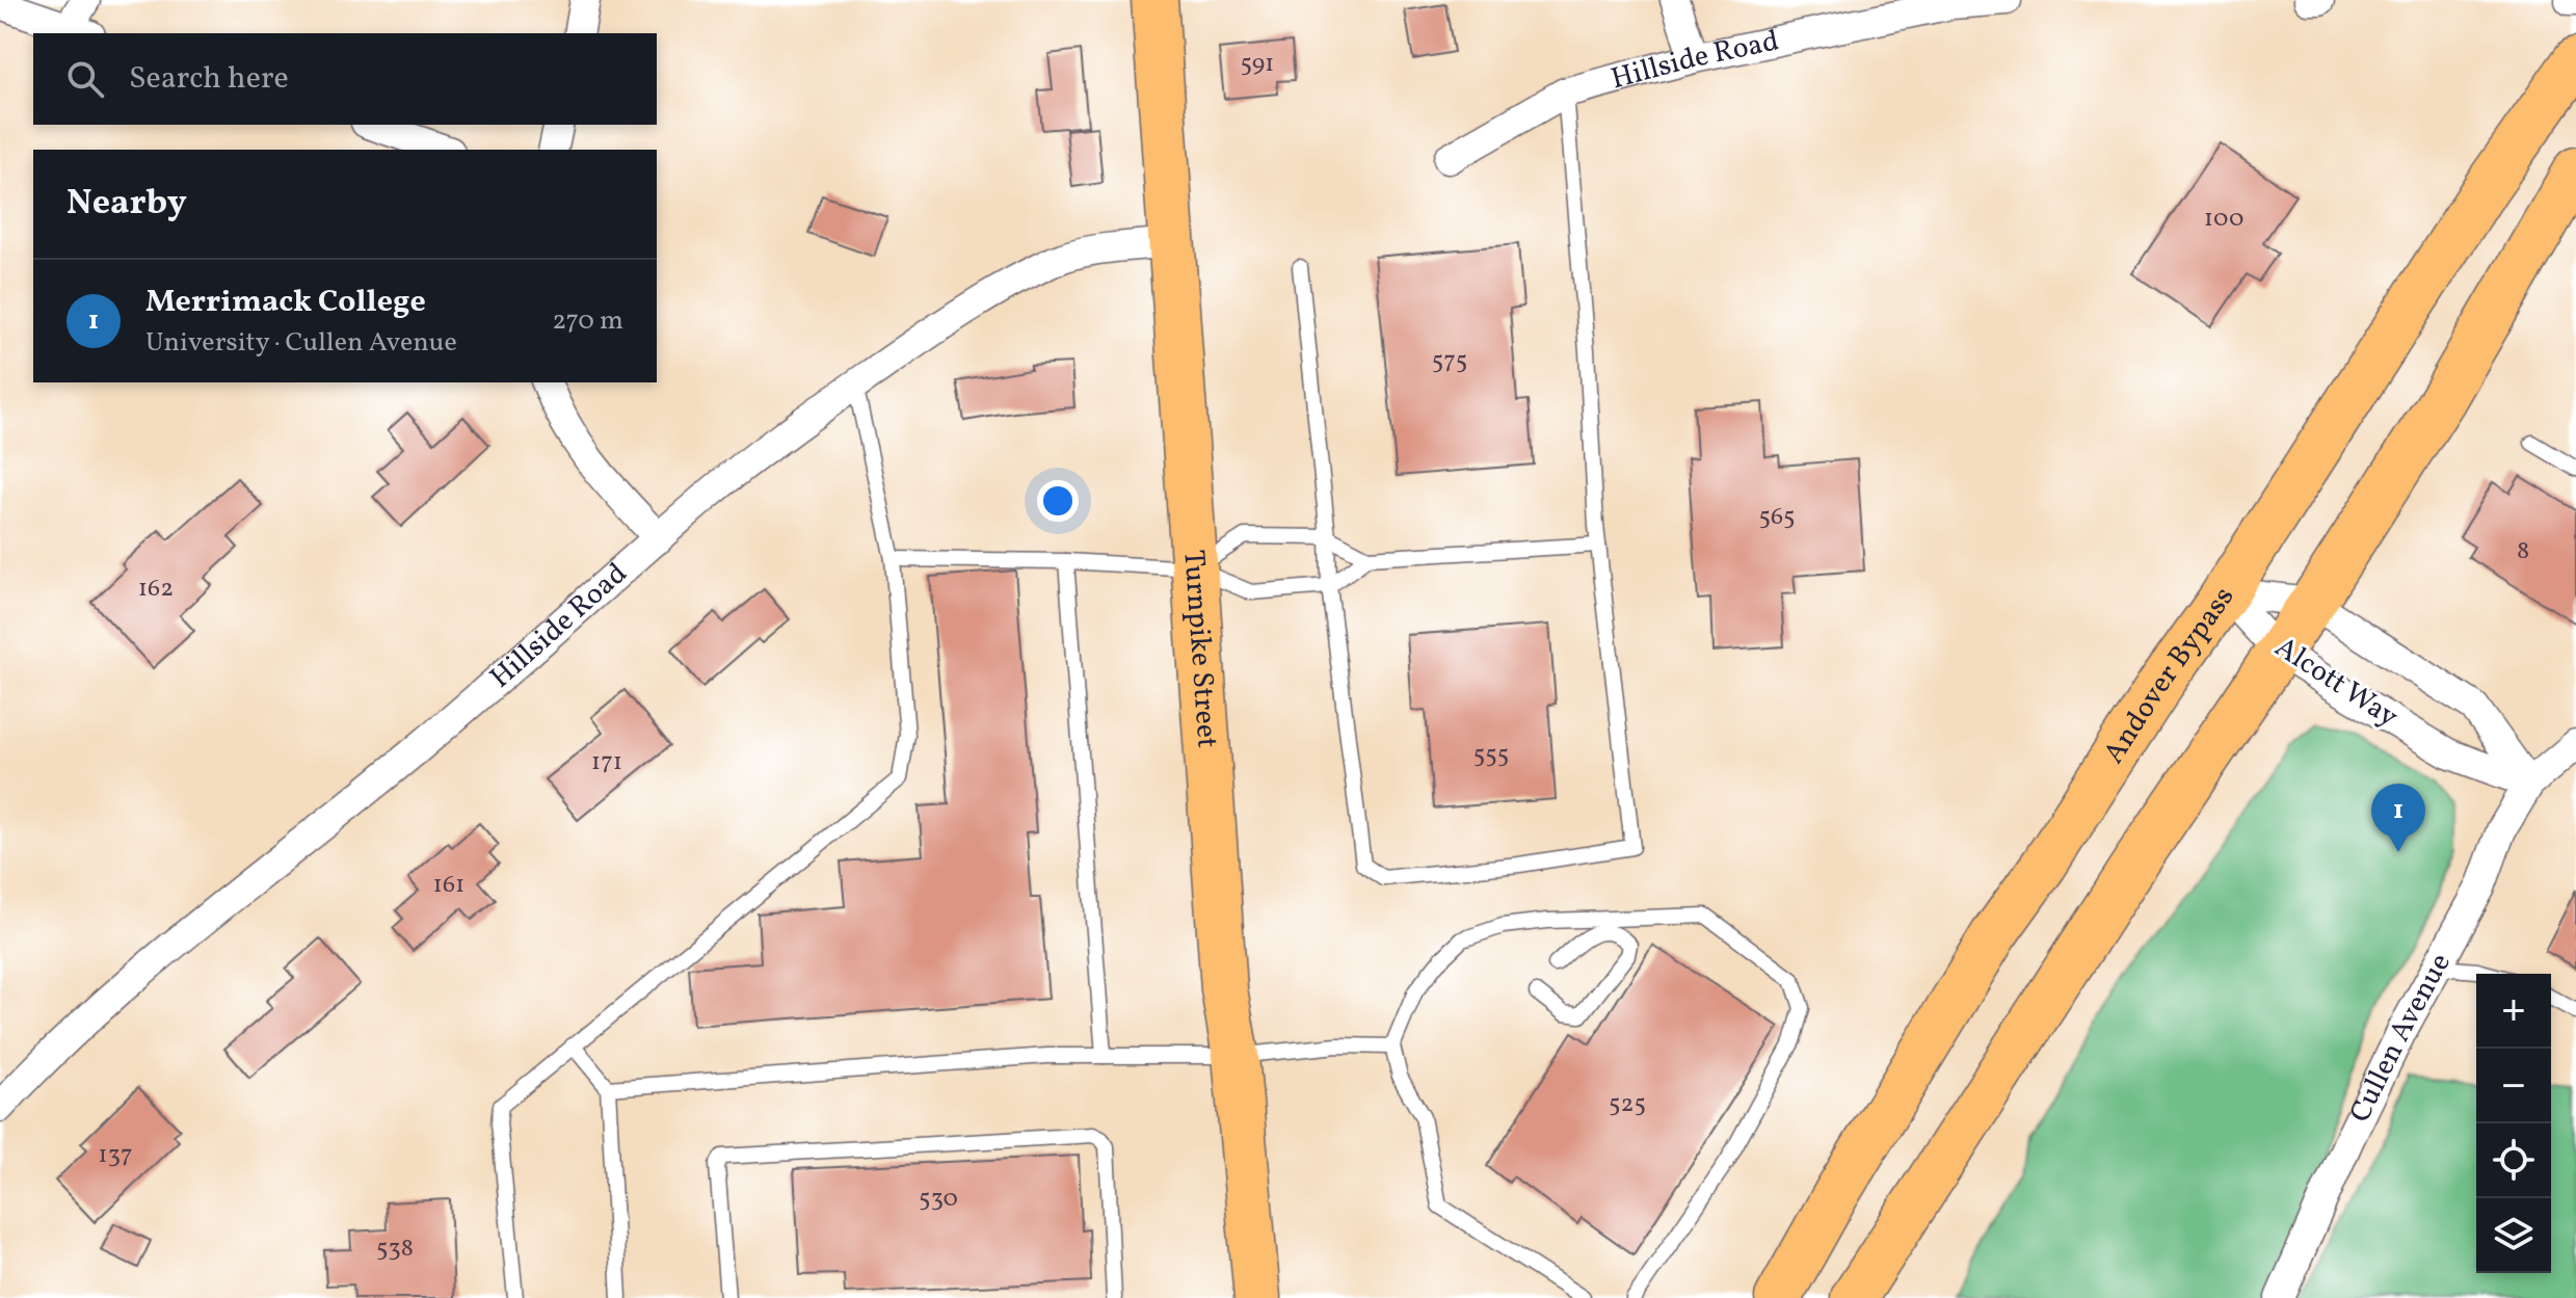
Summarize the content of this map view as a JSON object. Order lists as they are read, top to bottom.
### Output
{
  "streets": {
    "main road": ["Turnpike Street", "Andover Bypass"],
    "street": ["Hillside Road", "Alcott Way", "Cullen Avenue"]
  },
  "crossings": [
    ["Hillside Road", "Turnpike Street"],
    ["Andover Bypass", "Alcott Way"],
    ["Alcott Way", "Cullen Avenue"]
  ],
  "house_numbers": [
    "591",
    "100",
    "575",
    "565",
    "8",
    "162",
    "555",
    "171",
    "161",
    "525",
    "137",
    "530",
    "538"
  ],
  "page": {
    "search": "Search here",
    "heading": "Nearby",
    "list": [
      {
        "mark": "1",
        "name": "Merrimack College",
        "note": "University · Cullen Avenue",
        "value": "270 m"
      }
    ],
    "pins": "1",
    "map_buttons": ["+", "−"]
  }
}
